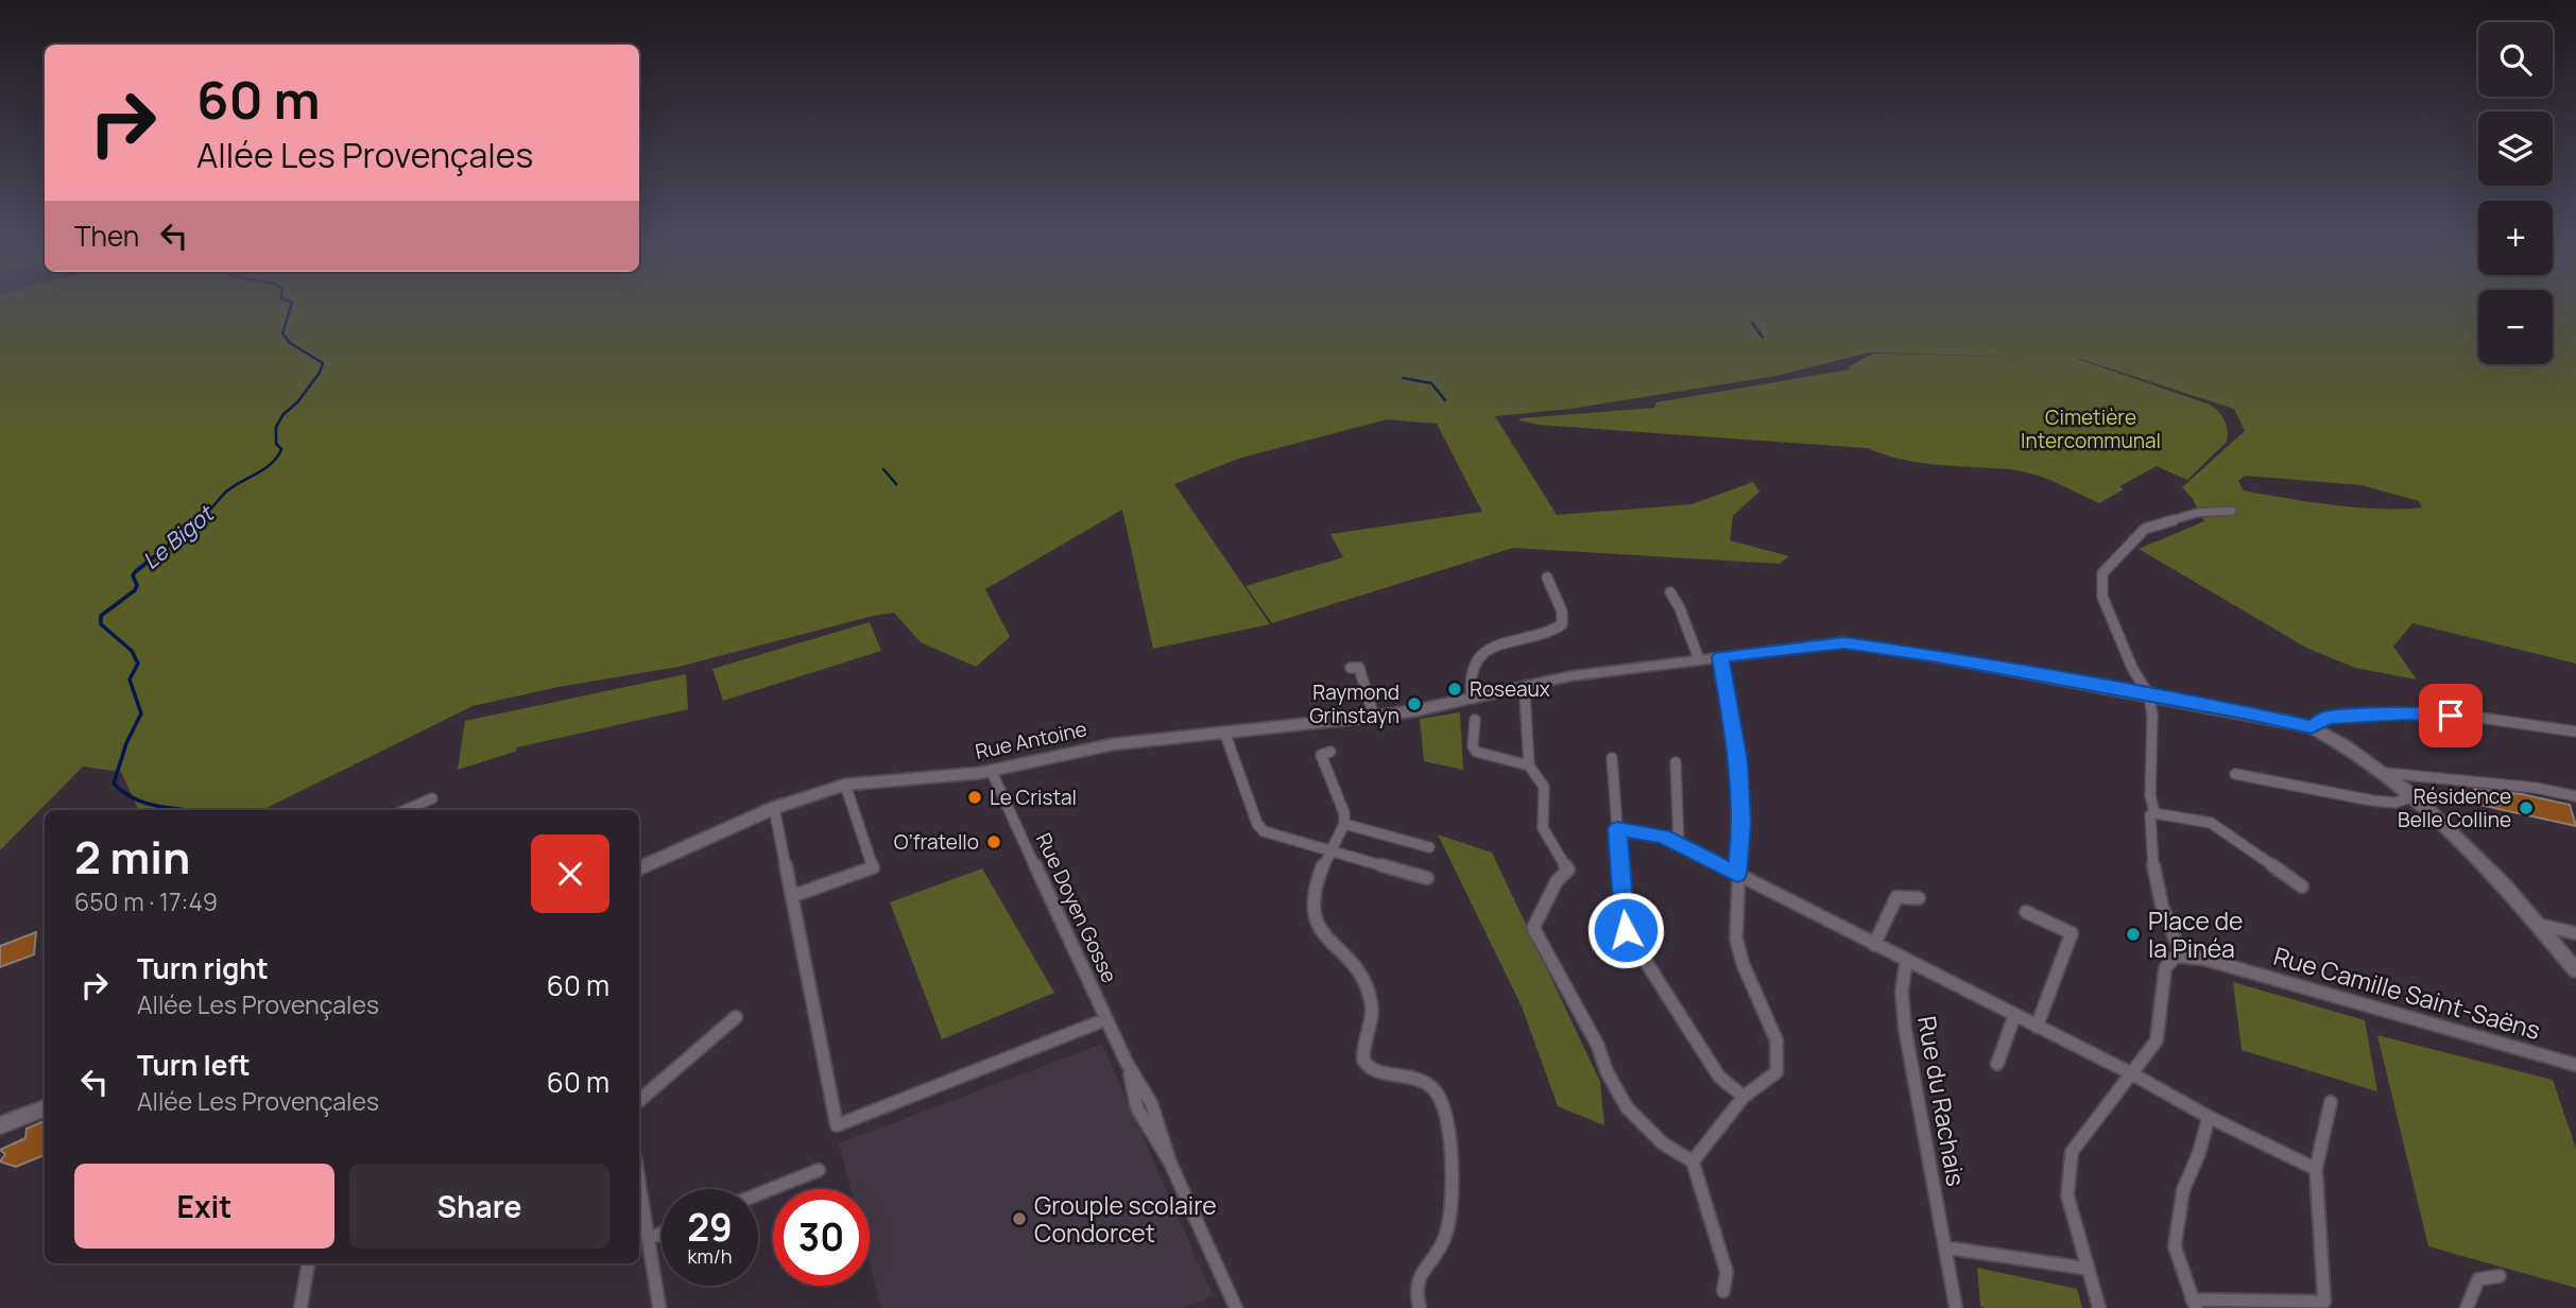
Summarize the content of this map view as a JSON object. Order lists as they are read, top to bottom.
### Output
{
  "streets": {
    "street": [
      "Rue Antoine",
      "Rue Doyen Gosse",
      "Rue Camille Saint-Saëns",
      "Rue du Rachais"
    ]
  },
  "crossings": [
    ["Rue Antoine", "Rue Doyen Gosse"]
  ],
  "water": ["Le Bigot"],
  "parks": ["Cimetière Intercommunal"],
  "places": [
    "Roseaux",
    "Raymond Grinstayn",
    "Le Cristal",
    "Résidence Belle Colline",
    "O’fratello",
    "Place de la Pinéa",
    "Grouple scolaire Condorcet"
  ],
  "page": {
    "map_buttons": ["+", "−"],
    "turn": ["60 m", "Allée Les Provençales"],
    "then": "Then",
    "heading": ["2 min", "650 m · 17:49"],
    "list": [
      {
        "name": "Turn right",
        "note": "Allée Les Provençales",
        "value": "60 m"
      },
      {
        "name": "Turn left",
        "note": "Allée Les Provençales",
        "value": "60 m"
      }
    ],
    "buttons": ["Exit", "Share"],
    "speed": "29 km/h",
    "limit": "30"
  }
}
